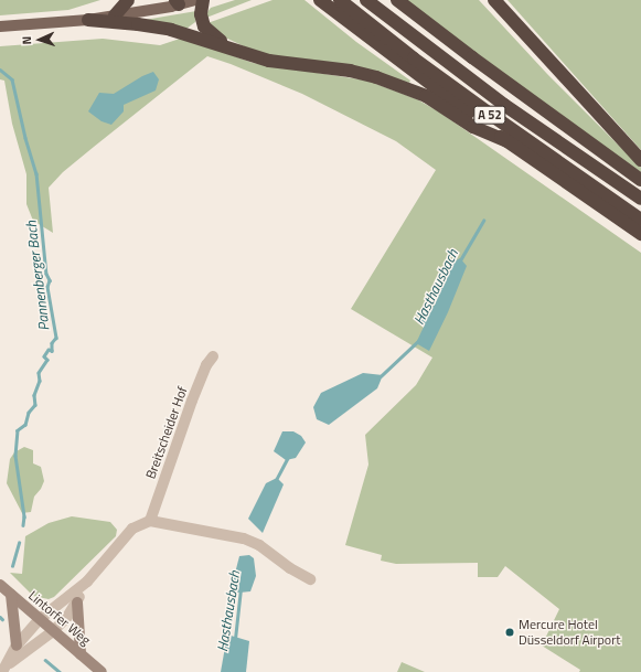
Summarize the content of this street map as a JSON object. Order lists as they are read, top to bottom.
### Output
{
  "streets": {
    "highway": ["A 52"],
    "main road": ["Lintorfer Weg"],
    "street": ["Breitscheider Hof"]
  },
  "water": ["Pannenberger Bach", "Hasthausbach"],
  "places": ["Mercure Hotel Düsseldorf Airport"],
  "north": "left"
}
